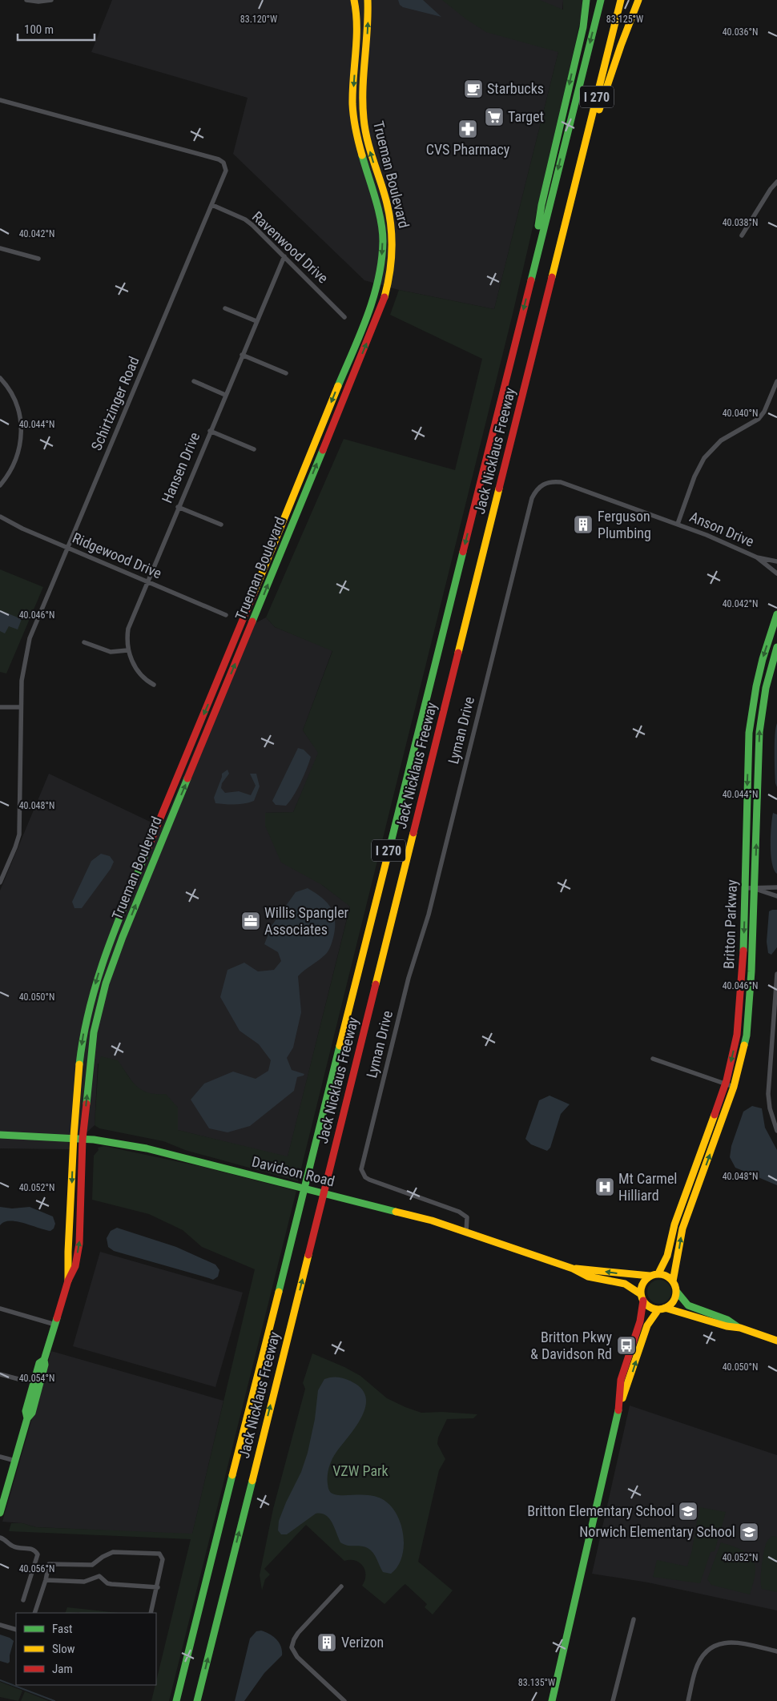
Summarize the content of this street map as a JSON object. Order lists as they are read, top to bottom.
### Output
{
  "streets": {
    "main road": [
      "I 270",
      "Trueman Boulevard",
      "Jack Nicklaus Freeway",
      "Britton Parkway",
      "Davidson Road"
    ],
    "street": [
      "Ravenwood Drive",
      "Schirtzinger Road",
      "Hansen Drive",
      "Anson Drive",
      "Ridgewood Drive",
      "Lyman Drive"
    ]
  },
  "crossings": [
    ["Trueman Boulevard", "Davidson Road"],
    ["Ravenwood Drive", "Schirtzinger Road"],
    ["Ravenwood Drive", "Hansen Drive"],
    ["Schirtzinger Road", "Ridgewood Drive"],
    ["Hansen Drive", "Ridgewood Drive"],
    ["Anson Drive", "Lyman Drive"],
    ["Lyman Drive", "Davidson Road"],
    ["Britton Parkway", "Davidson Road"]
  ],
  "parks": ["VZW Park"],
  "places": {
    "cafe": ["Starbucks"],
    "supermarket": ["Target"],
    "pharmacy": ["CVS Pharmacy"],
    "building": ["Ferguson Plumbing", "Verizon"],
    "office": ["Willis Spangler Associates"],
    "hospital": ["Mt Carmel Hilliard"],
    "bus stop": ["Britton Pkwy & Davidson Rd"],
    "school or university": ["Britton Elementary School", "Norwich Elementary School"]
  },
  "legend": ["Fast", "Slow", "Jam"],
  "scale_bar": "100 m",
  "coordinates": [
    "83.120°W",
    "83.125°W",
    "40.036°N",
    "40.038°N",
    "40.042°N",
    "40.040°N",
    "40.044°N",
    "40.046°N",
    "40.048°N",
    "40.050°N",
    "40.052°N",
    "40.054°N",
    "40.056°N",
    "83.135°W"
  ]
}
